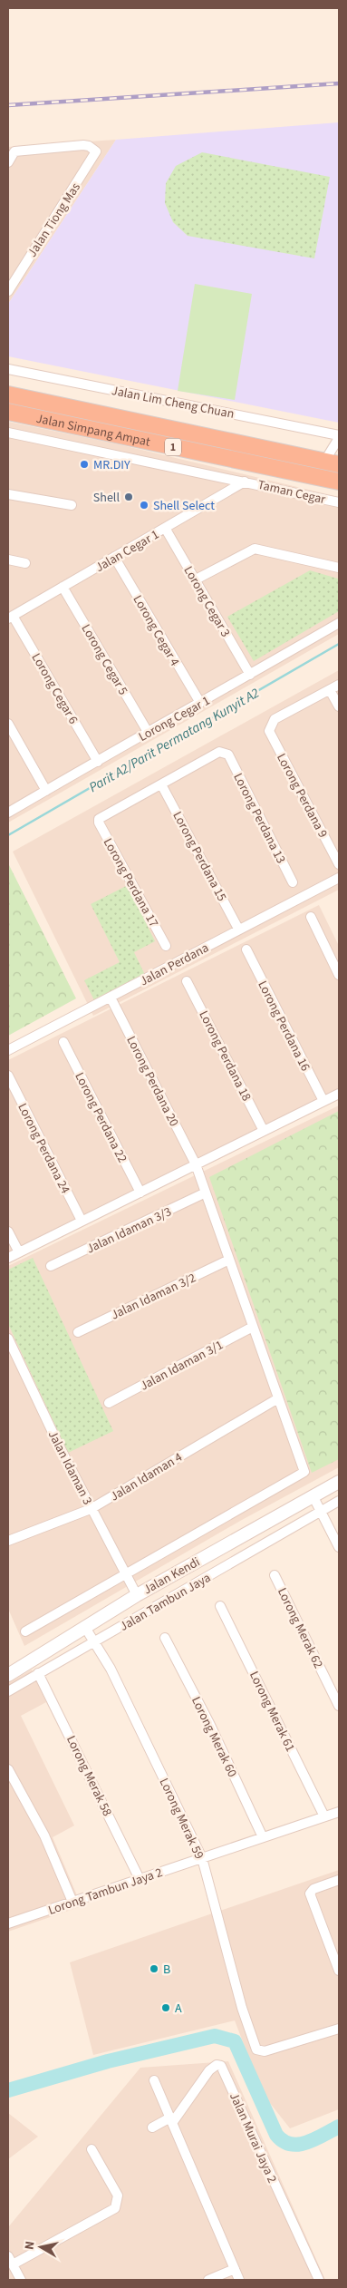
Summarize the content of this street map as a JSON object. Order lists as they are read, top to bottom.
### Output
{
  "streets": {
    "highway": ["Jalan Simpang Ampat", "1"],
    "street": [
      "Jalan Tiong Mas",
      "Jalan Lim Cheng Chuan",
      "Taman Cegar",
      "Jalan Cegar 1",
      "Lorong Cegar 3",
      "Lorong Cegar 4",
      "Lorong Cegar 5",
      "Lorong Cegar 6",
      "Lorong Cegar 1",
      "Lorong Perdana 9",
      "Lorong Perdana 13",
      "Lorong Perdana 15",
      "Lorong Perdana 17",
      "Jalan Perdana",
      "Lorong Perdana 16",
      "Lorong Perdana 18",
      "Lorong Perdana 20",
      "Lorong Perdana 22",
      "Lorong Perdana 24",
      "Jalan Idaman 3/3",
      "Jalan Idaman 3/2",
      "Jalan Idaman 3/1",
      "Jalan Idaman 3",
      "Jalan Idaman 4",
      "Jalan Kendi",
      "Jalan Tambun Jaya",
      "Lorong Merak 62",
      "Lorong Merak 61",
      "Lorong Merak 60",
      "Lorong Merak 58",
      "Lorong Merak 59",
      "Lorong Tambun Jaya 2",
      "Jalan Murai Jaya 2"
    ]
  },
  "crossings": [
    ["Jalan Simpang Ampat", "Taman Cegar"],
    ["Jalan Simpang Ampat", "Jalan Cegar 1"],
    ["Taman Cegar", "Jalan Cegar 1"],
    ["Jalan Cegar 1", "Lorong Cegar 3"],
    ["Jalan Cegar 1", "Lorong Cegar 4"],
    ["Jalan Cegar 1", "Lorong Cegar 5"],
    ["Jalan Cegar 1", "Lorong Cegar 6"],
    ["Lorong Cegar 3", "Lorong Cegar 1"],
    ["Lorong Cegar 4", "Lorong Cegar 1"],
    ["Lorong Cegar 5", "Lorong Cegar 1"],
    ["Lorong Cegar 6", "Lorong Cegar 1"],
    ["Lorong Perdana 13", "Lorong Perdana 15"],
    ["Lorong Perdana 13", "Lorong Perdana 17"],
    ["Lorong Perdana 15", "Lorong Perdana 17"],
    ["Lorong Perdana 15", "Jalan Perdana"],
    ["Jalan Perdana", "Lorong Perdana 20"],
    ["Lorong Perdana 20", "Jalan Idaman 3/3"],
    ["Lorong Perdana 20", "Jalan Idaman 3/2"],
    ["Lorong Perdana 20", "Jalan Idaman 3/1"],
    ["Lorong Perdana 20", "Jalan Idaman 4"],
    ["Lorong Perdana 20", "Jalan Kendi"],
    ["Jalan Idaman 3", "Jalan Idaman 4"],
    ["Jalan Idaman 3", "Jalan Kendi"],
    ["Jalan Kendi", "Lorong Merak 59"],
    ["Jalan Tambun Jaya", "Lorong Merak 58"],
    ["Jalan Tambun Jaya", "Lorong Merak 59"],
    ["Lorong Merak 58", "Lorong Tambun Jaya 2"],
    ["Lorong Merak 59", "Lorong Tambun Jaya 2"]
  ],
  "water": ["Parit A2/Parit Permatang Kunyit A2"],
  "places": [
    "MR.DIY",
    "Shell",
    "Shell Select",
    "B",
    "A"
  ],
  "north": "left"
}
